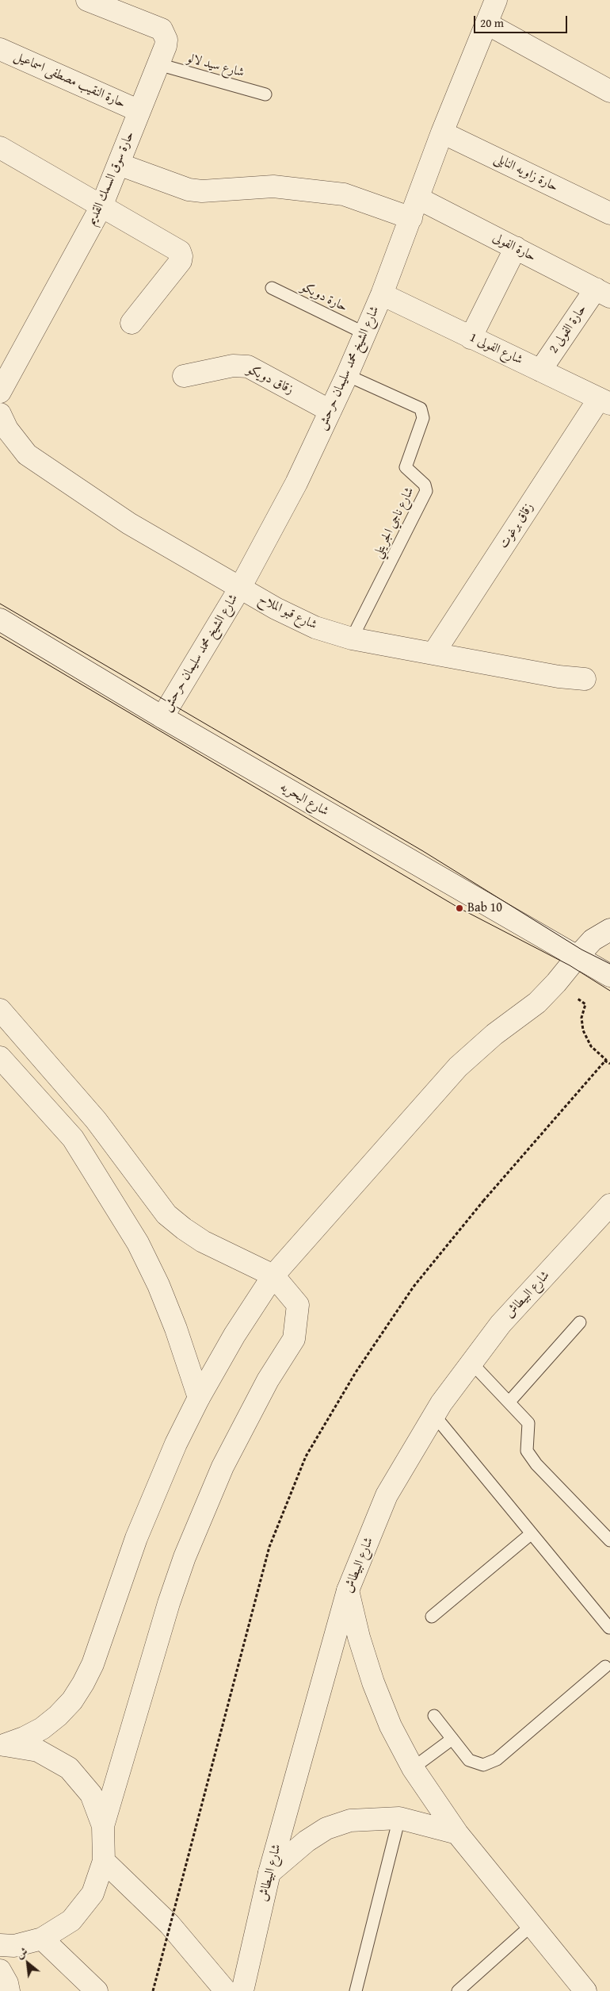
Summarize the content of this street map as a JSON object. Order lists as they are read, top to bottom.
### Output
{
  "streets": {
    "street": [
      "حارة النقيب مصطفى اسماعيل",
      "حارة زاويه النابلى",
      "حارة سوق السمك القديم",
      "حارة الفولى",
      "حارة الفولى 2",
      "شارع الفولى 1",
      "شارع الشيخ محمد سليمان حرحش",
      "زقاق دويكو",
      "زقاق برغوت",
      "شارع قبو الملاح",
      "شارع البحريه",
      "شارع البيطاش"
    ],
    "lane": ["شارع سيد لالو", "حارة دويكو", "شارع ناجي الجريتلي"]
  },
  "crossings": [
    ["شارع سيد لالو", "حارة سوق السمك القديم"],
    ["حارة النقيب مصطفى اسماعيل", "حارة سوق السمك القديم"],
    ["حارة زاويه النابلى", "شارع الشيخ محمد سليمان حرحش"],
    ["حارة سوق السمك القديم", "حارة الفولى"],
    ["حارة الفولى", "حارة الفولى 2"],
    ["حارة الفولى", "شارع الشيخ محمد سليمان حرحش"],
    ["حارة دويكو", "شارع الشيخ محمد سليمان حرحش"],
    ["حارة الفولى 2", "شارع الفولى 1"],
    ["شارع الفولى 1", "شارع الشيخ محمد سليمان حرحش"],
    ["شارع الفولى 1", "زقاق برغوت"],
    ["شارع الشيخ محمد سليمان حرحش", "زقاق دويكو"],
    ["شارع الشيخ محمد سليمان حرحش", "شارع ناجي الجريتلي"],
    ["شارع الشيخ محمد سليمان حرحش", "شارع قبو الملاح"],
    ["شارع الشيخ محمد سليمان حرحش", "شارع البحريه"],
    ["شارع ناجي الجريتلي", "شارع قبو الملاح"],
    ["زقاق برغوت", "شارع قبو الملاح"]
  ],
  "places": ["Bab 10"],
  "scale_bar": "20 m",
  "north": "top left"
}
